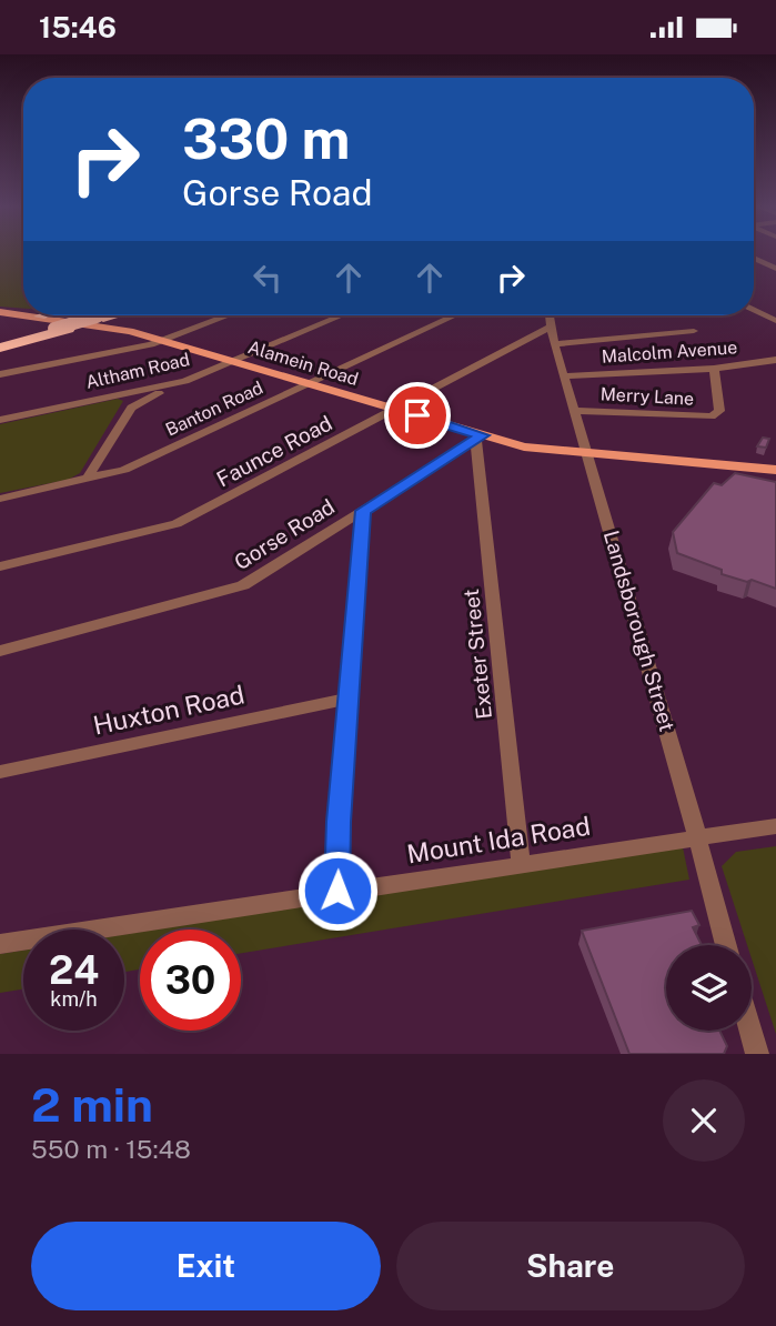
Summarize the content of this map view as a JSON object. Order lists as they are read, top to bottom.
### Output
{
  "streets": {
    "main road": ["Alamein Road"],
    "street": [
      "Malcolm Avenue",
      "Altham Road",
      "Merry Lane",
      "Banton Road",
      "Faunce Road",
      "Gorse Road",
      "Landsborough Street",
      "Exeter Street",
      "Huxton Road",
      "Mount Ida Road"
    ]
  },
  "crossings": [
    ["Malcolm Avenue", "Merry Lane"],
    ["Malcolm Avenue", "Landsborough Street"],
    ["Alamein Road", "Altham Road"],
    ["Alamein Road", "Banton Road"],
    ["Alamein Road", "Faunce Road"],
    ["Alamein Road", "Gorse Road"],
    ["Alamein Road", "Landsborough Street"],
    ["Alamein Road", "Exeter Street"],
    ["Merry Lane", "Landsborough Street"],
    ["Faunce Road", "Landsborough Street"],
    ["Gorse Road", "Exeter Street"],
    ["Landsborough Street", "Mount Ida Road"],
    ["Exeter Street", "Mount Ida Road"]
  ],
  "page": {
    "status": "15:46",
    "turn": ["330 m", "Gorse Road"],
    "speed": "24 km/h",
    "limit": "30",
    "heading": ["2 min", "550 m · 15:48"],
    "buttons": ["Exit", "Share"]
  }
}
